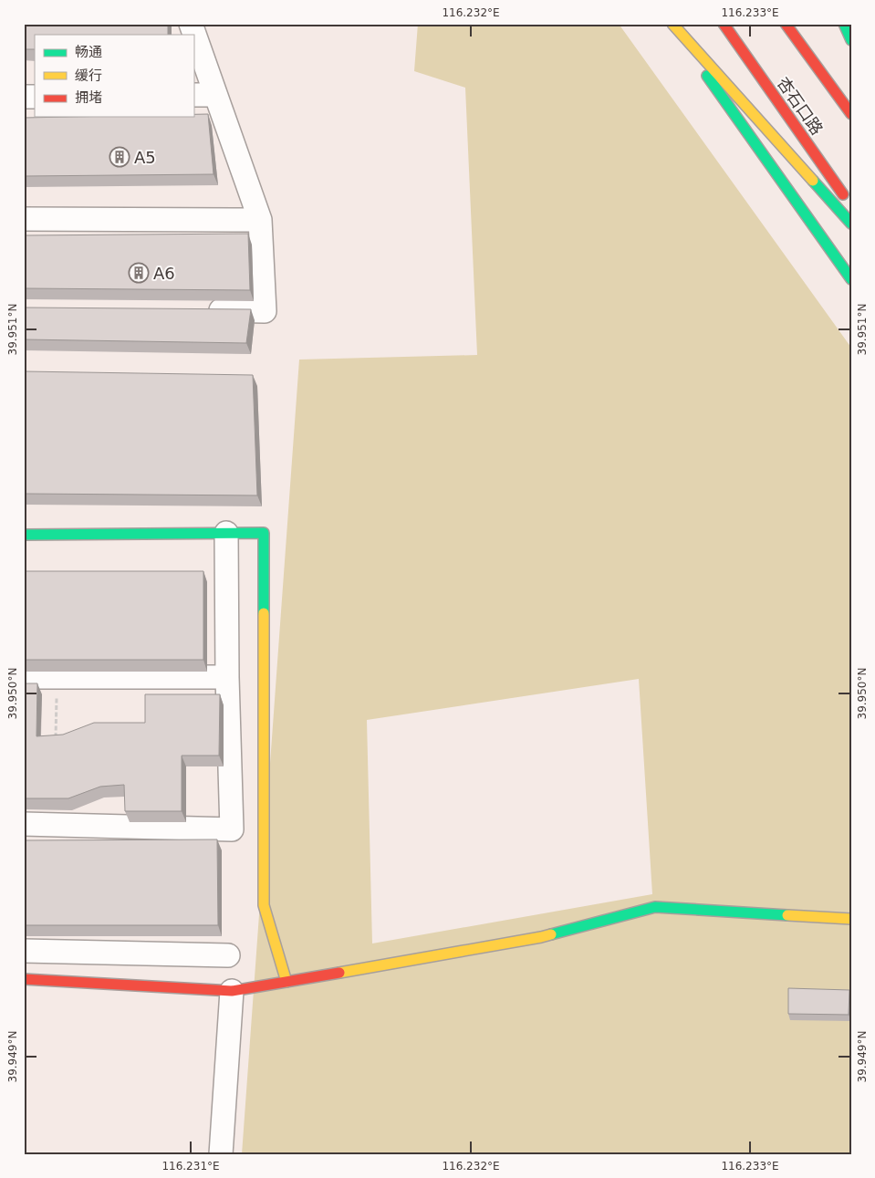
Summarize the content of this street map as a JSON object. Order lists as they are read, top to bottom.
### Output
{
  "streets": {
    "street": ["杏石口路"]
  },
  "places": {
    "building": ["A5", "A6"]
  },
  "legend": ["畅通", "缓行", "拥堵"],
  "coordinates": [
    "116.232°E",
    "116.233°E",
    "39.951°N",
    "39.950°N",
    "39.949°N",
    "116.231°E"
  ]
}
